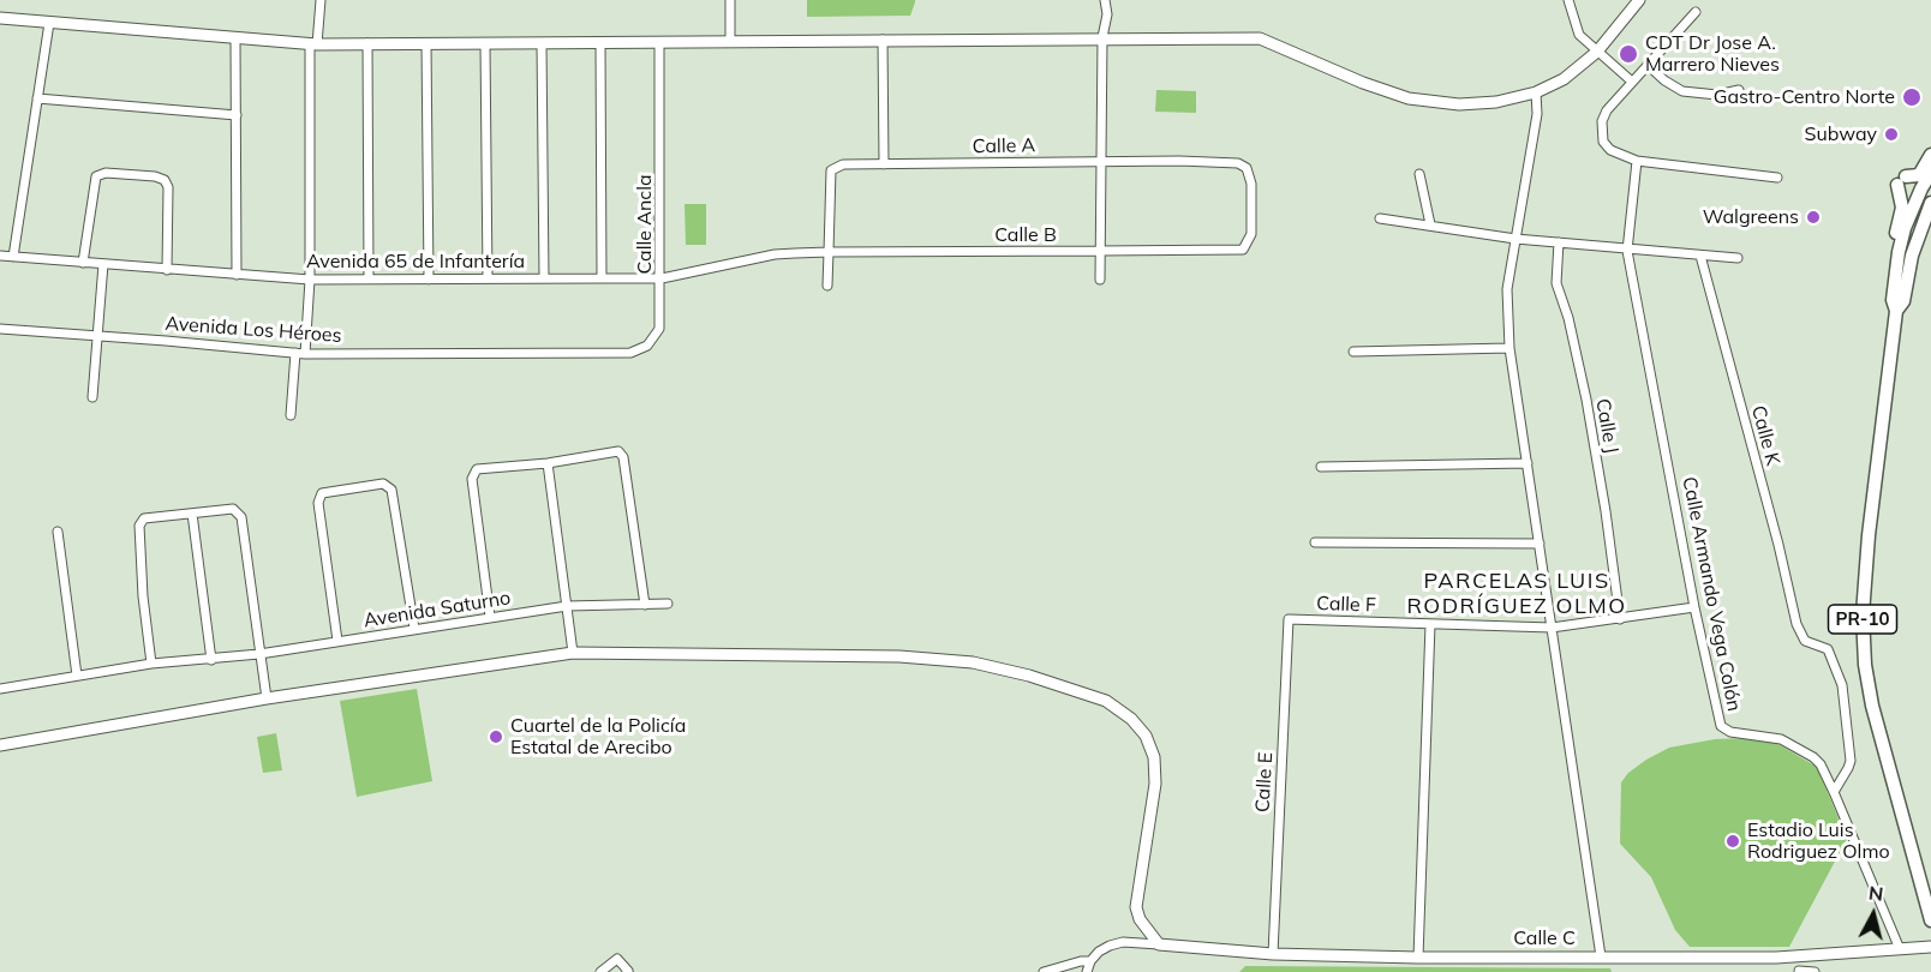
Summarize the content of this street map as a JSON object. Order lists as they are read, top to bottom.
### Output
{
  "streets": {
    "main road": ["PR-10"],
    "street": [
      "Calle A",
      "Calle Ancla",
      "Calle B",
      "Avenida 65 de Infantería",
      "Avenida Los Héroes",
      "Calle J",
      "Calle K",
      "Calle Armando Vega Colón",
      "Calle F",
      "Avenida Saturno",
      "Calle E",
      "Calle C"
    ]
  },
  "crossings": [
    ["Calle A", "Calle B"],
    ["Calle Ancla", "Avenida 65 de Infantería"],
    ["Calle Ancla", "Avenida Los Héroes"],
    ["Calle B", "Avenida 65 de Infantería"],
    ["Calle J", "Calle F"],
    ["Calle K", "Calle Armando Vega Colón"],
    ["Calle Armando Vega Colón", "Calle F"],
    ["Calle Armando Vega Colón", "Calle C"],
    ["Calle F", "Calle E"],
    ["Calle E", "Calle C"]
  ],
  "districts": ["PARCELAS LUIS RODRÍGUEZ OLMO"],
  "places": [
    "CDT Dr Jose A. Marrero Nieves",
    "Gastro-Centro Norte",
    "Subway",
    "Walgreens",
    "Cuartel de la Policía Estatal de Arecibo",
    "Estadio Luis Rodriguez Olmo"
  ],
  "north": "top"
}
